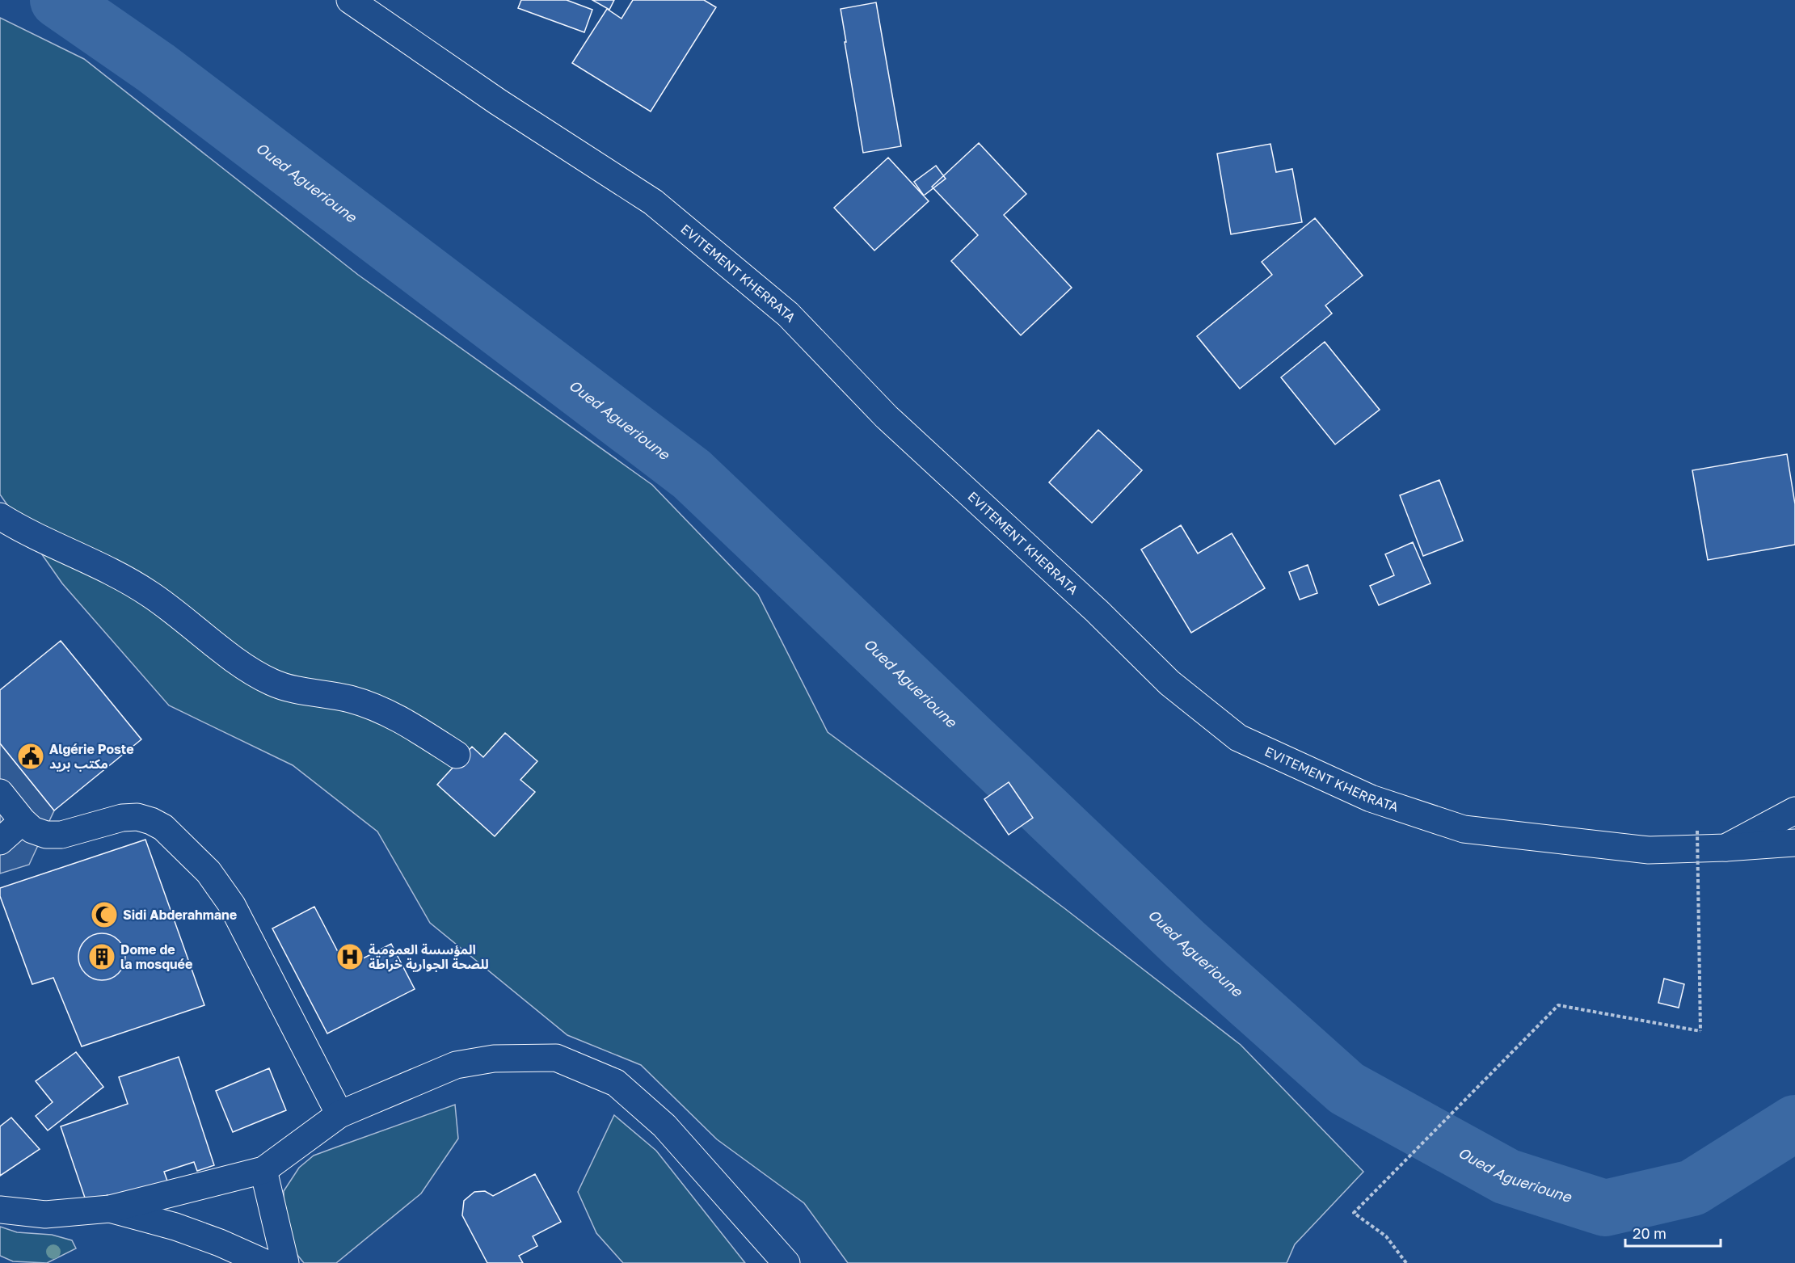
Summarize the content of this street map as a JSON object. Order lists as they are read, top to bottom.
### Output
{
  "streets": {
    "main road": ["EVITEMENT KHERRATA"]
  },
  "water": ["Oued Aguerioune"],
  "places": {
    "public building": ["Algérie Poste مكتب بريد"],
    "mosque": ["Sidi Abderahmane"],
    "building": ["Dome de la mosquée"],
    "hospital": ["المؤسسة العمومية للصحة الجوارية خراطة"]
  },
  "scale_bar": "20 m"
}
